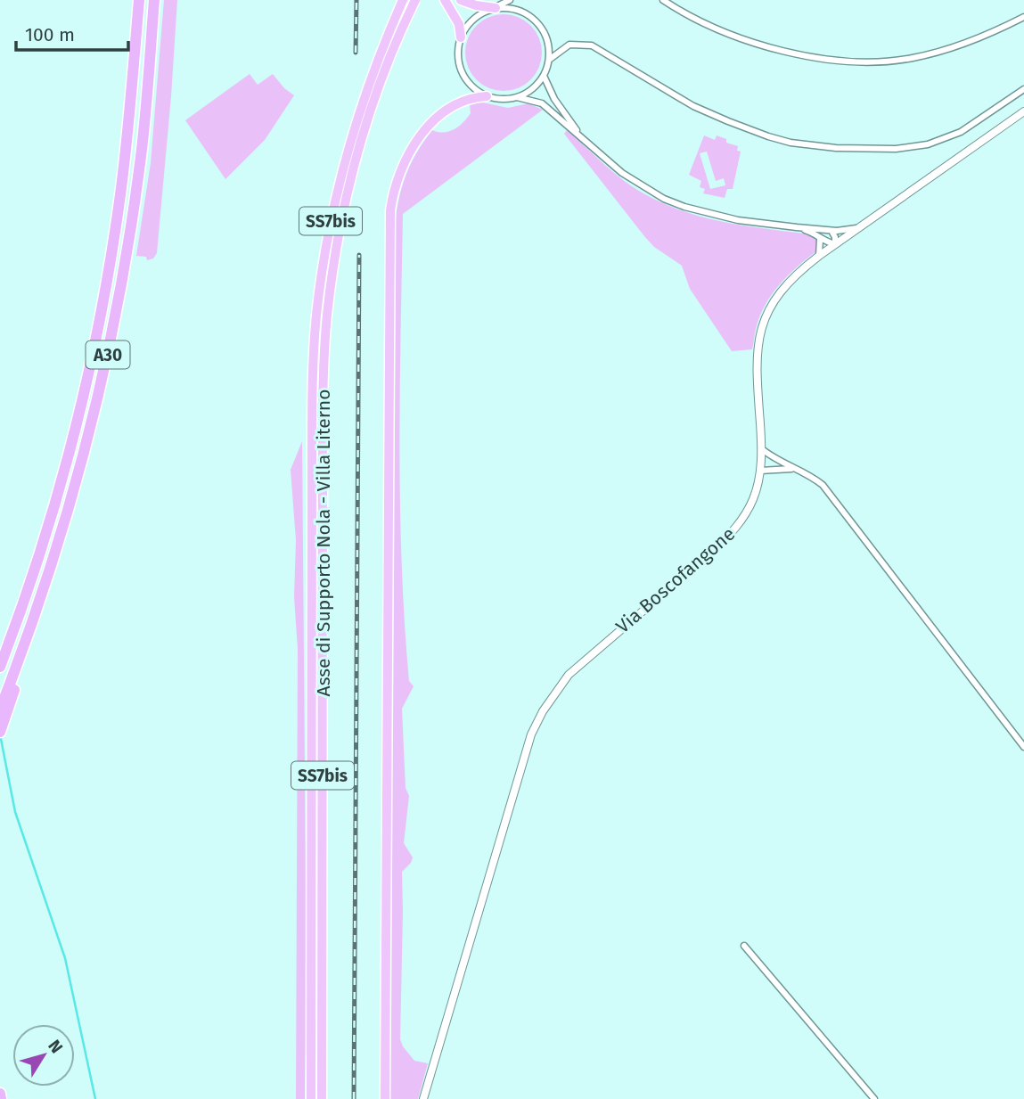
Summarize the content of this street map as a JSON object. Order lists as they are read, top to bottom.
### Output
{
  "streets": {
    "highway": ["SS7bis", "A30", "Asse di Supporto Nola - Villa Literno"],
    "street": ["Via Boscofangone"]
  },
  "scale_bar": "100 m",
  "north": "top right"
}
